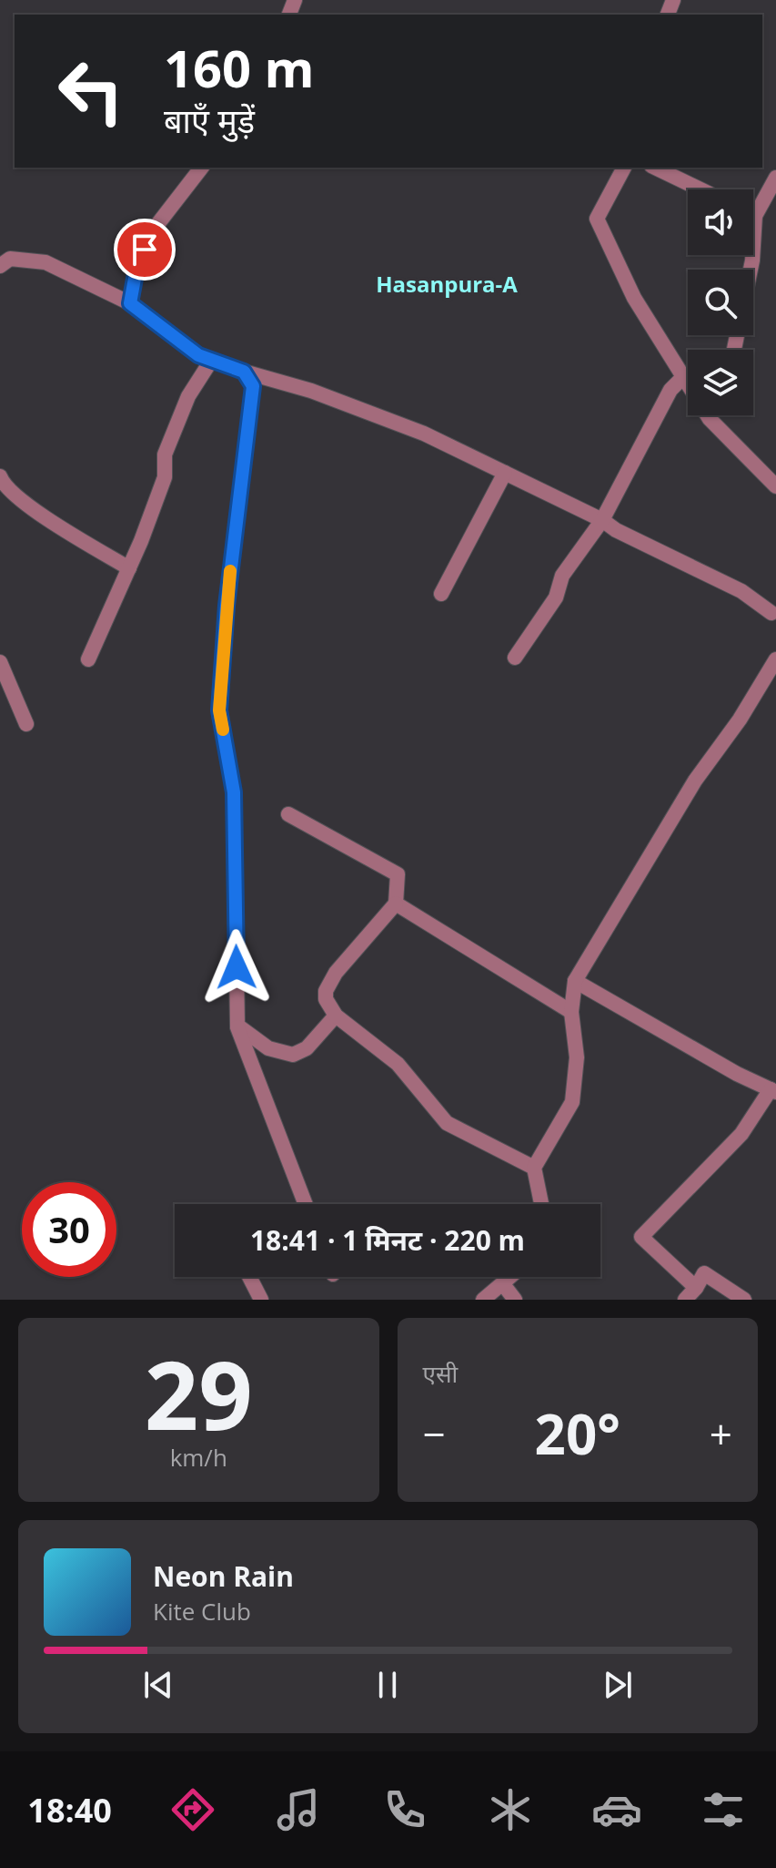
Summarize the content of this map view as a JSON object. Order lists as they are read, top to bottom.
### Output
{
  "districts": ["Hasanpura-A"],
  "page": {
    "turn": ["160 m", "बाएँ मुड़ें"],
    "limit": "30",
    "trip": "18:41 · 1 मिनट · 220 m",
    "tile": [
      ["29", "km/h"],
      "एसी"
    ],
    "heat": ["−", "20°", "+"],
    "song": ["Neon Rain", "Kite Club"],
    "tabs": "18:40"
  }
}
